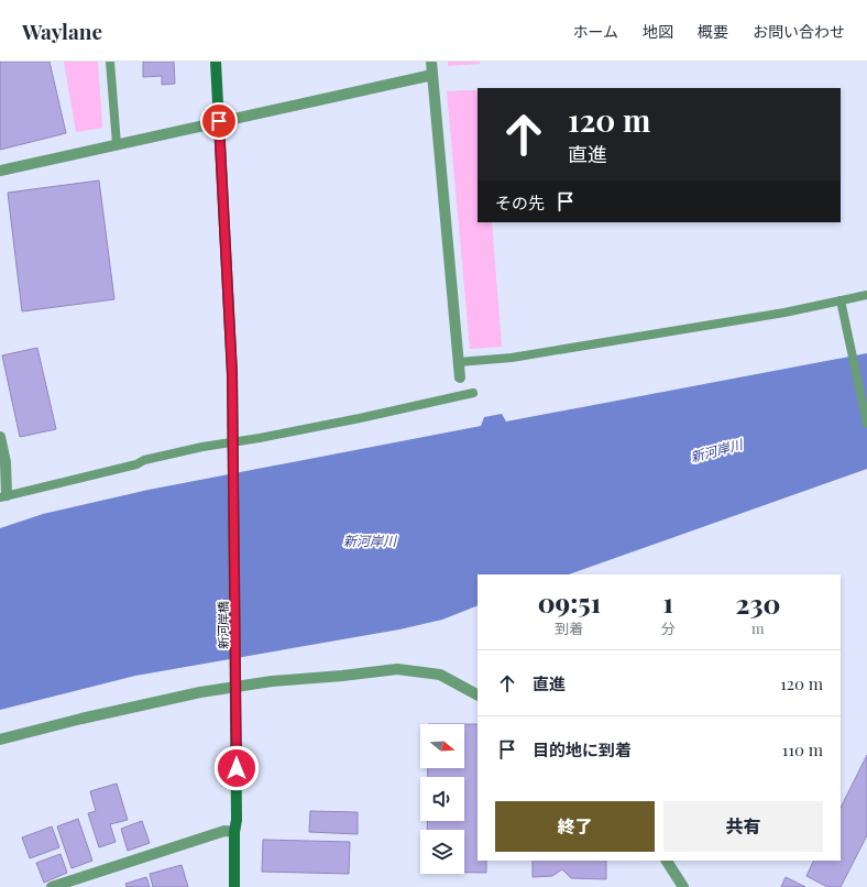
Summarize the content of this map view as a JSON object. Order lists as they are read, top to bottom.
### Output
{
  "streets": {
    "street": ["新河岸橋"]
  },
  "water": ["新河岸川"],
  "north": "right",
  "page": {
    "header": "Waylane",
    "nav": [
      "ホーム",
      "地図",
      "概要",
      "お問い合わせ"
    ],
    "turn": ["120 m", "直進"],
    "then": "その先",
    "eta": [
      "09:51",
      "到着",
      "1",
      "分",
      "230",
      "m"
    ],
    "list": [
      {
        "name": "直進",
        "value": "120 m"
      },
      {
        "name": "目的地に到着",
        "value": "110 m"
      }
    ],
    "buttons": ["終了", "共有"]
  }
}
